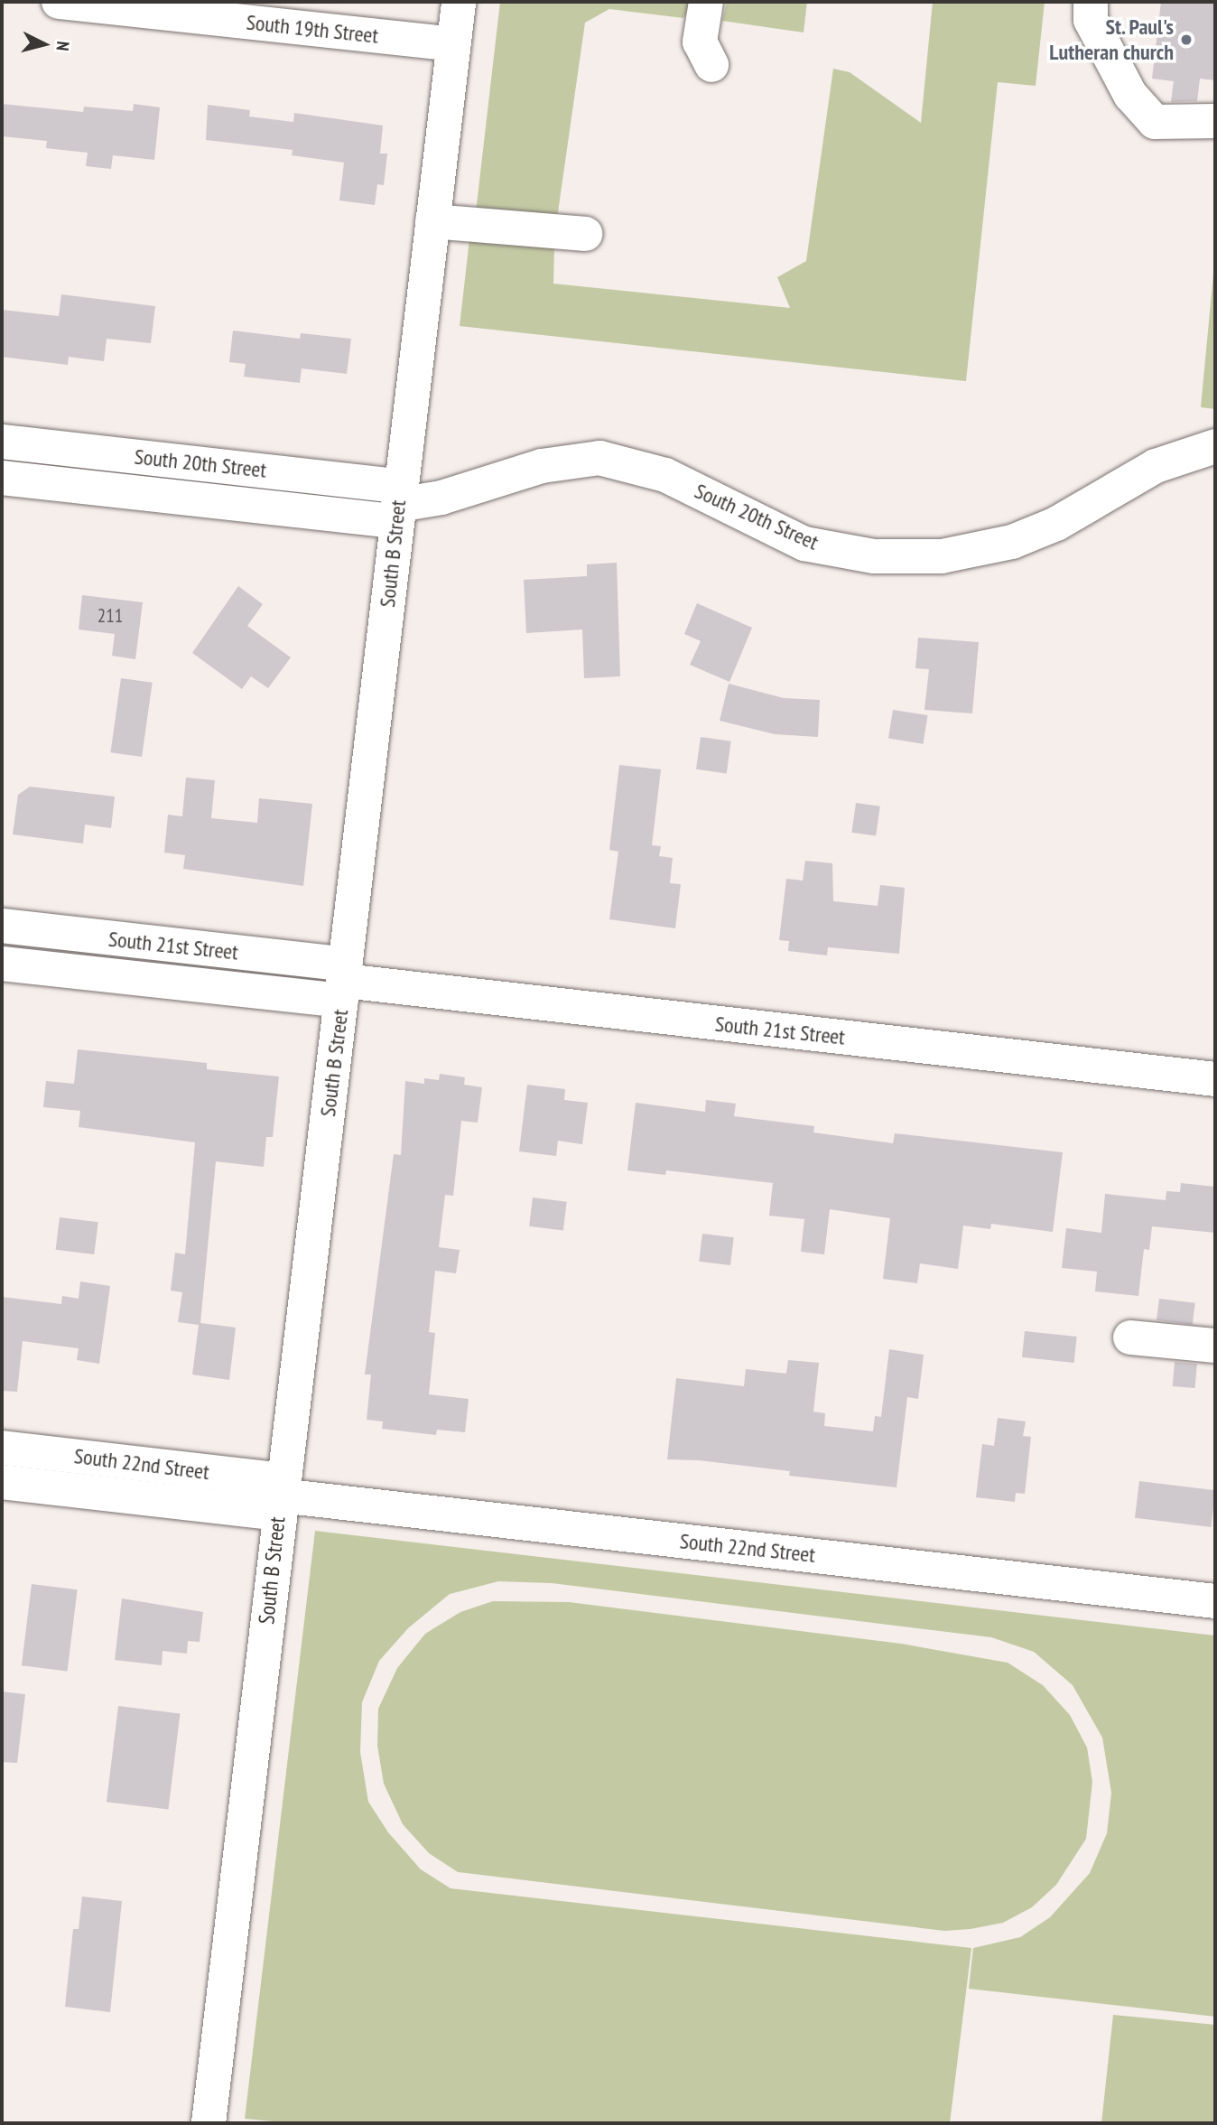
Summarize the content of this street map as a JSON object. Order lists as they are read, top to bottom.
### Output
{
  "streets": {
    "street": [
      "South 19th Street",
      "South 20th Street",
      "South B Street",
      "South 21st Street",
      "South 22nd Street"
    ]
  },
  "crossings": [
    ["South 19th Street", "South B Street"],
    ["South 20th Street", "South B Street"],
    ["South B Street", "South 21st Street"],
    ["South B Street", "South 22nd Street"]
  ],
  "places": ["St. Paul's Lutheran church"],
  "house_numbers": ["211"],
  "north": "right"
}
